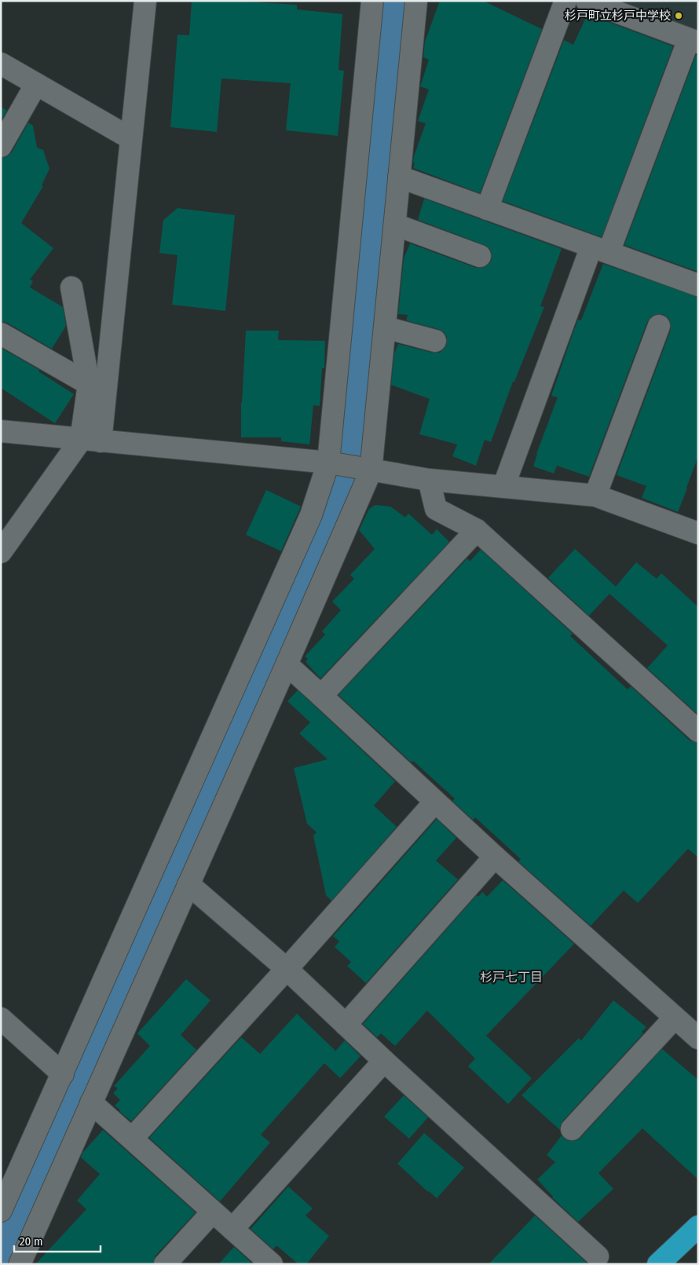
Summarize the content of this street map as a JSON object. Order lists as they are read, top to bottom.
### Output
{
  "districts": ["杉戸七丁目"],
  "places": ["杉戸町立杉戸中学校"],
  "scale_bar": "20 m"
}
